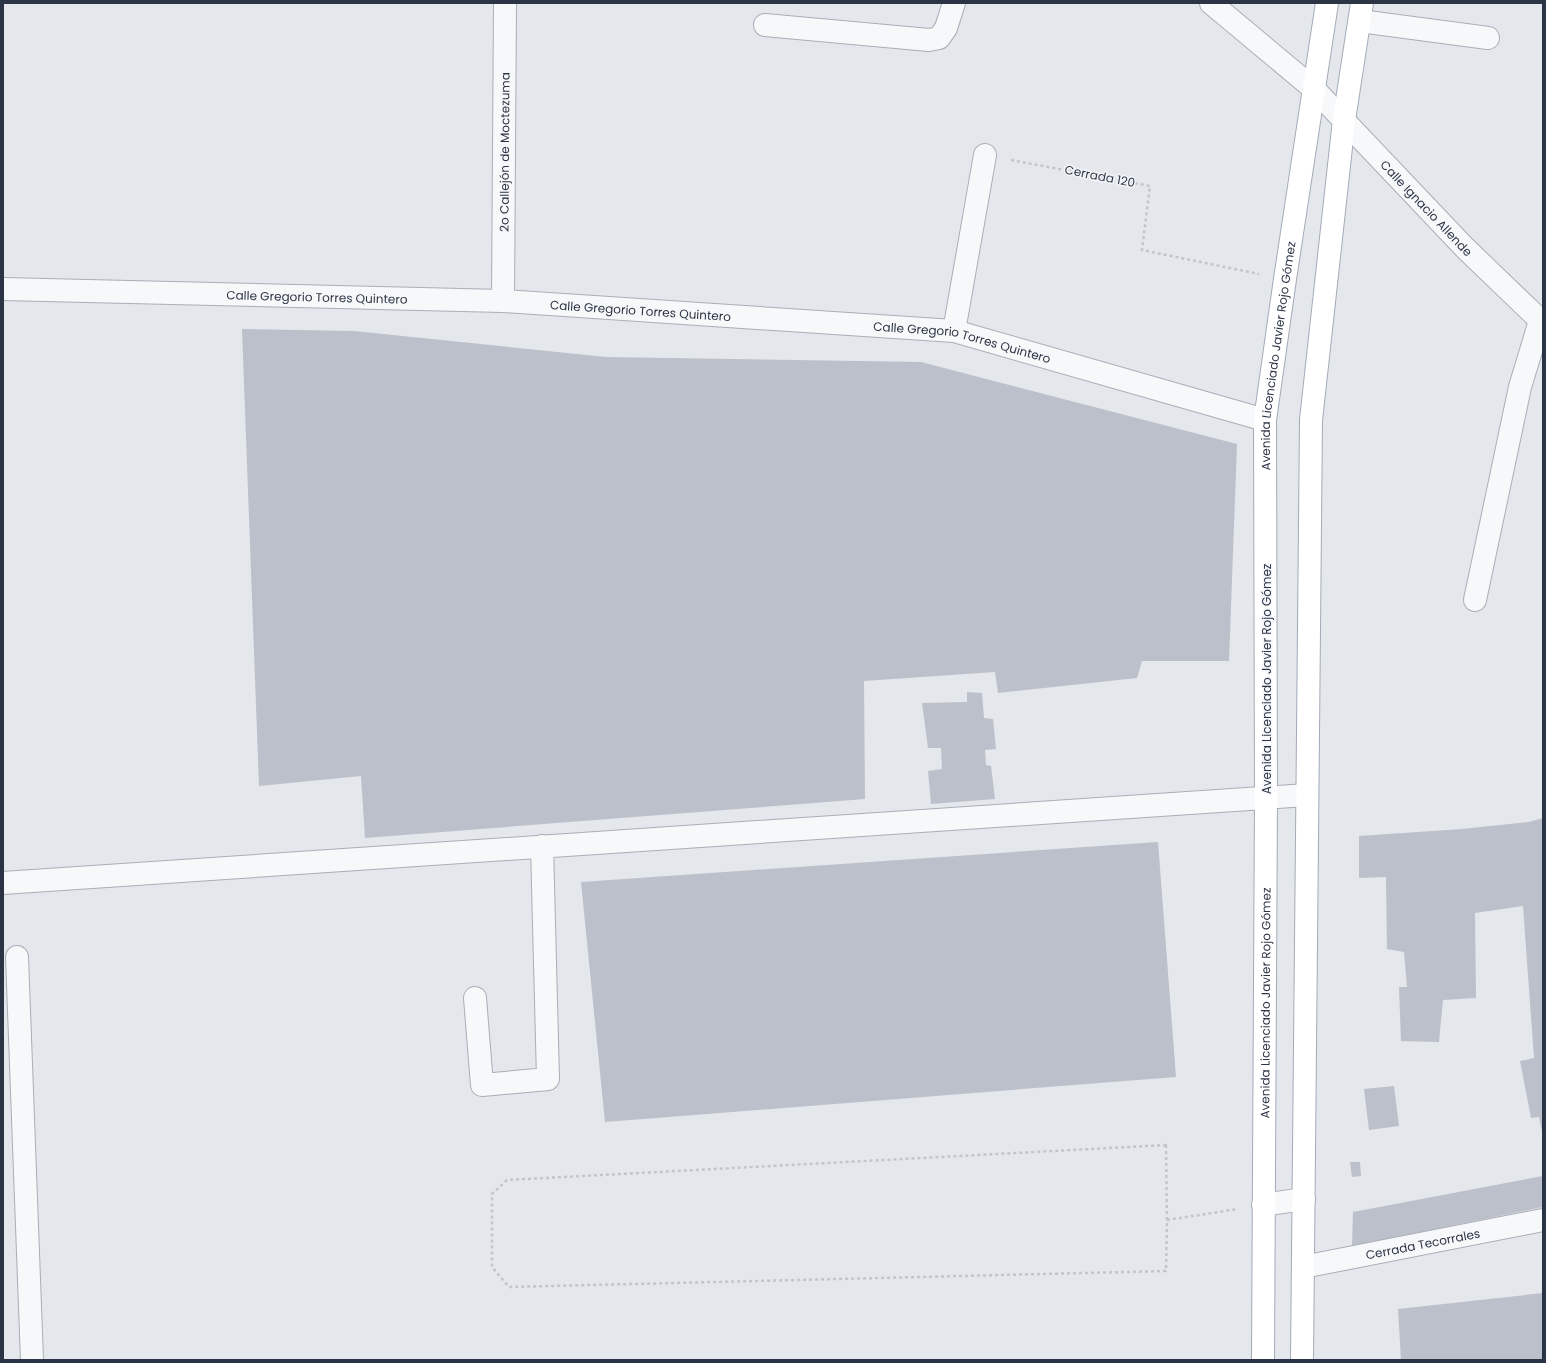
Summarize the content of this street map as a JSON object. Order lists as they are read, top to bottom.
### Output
{
  "streets": {
    "main road": ["Avenida Licenciado Javier Rojo Gómez"],
    "street": [
      "2o Callejón de Moctezuma",
      "Calle Ignacio Allende",
      "Calle Gregorio Torres Quintero",
      "Cerrada Tecorrales"
    ],
    "path": ["Cerrada 120"]
  },
  "crossings": [
    ["2o Callejón de Moctezuma", "Calle Gregorio Torres Quintero"],
    ["Cerrada 120", "Avenida Licenciado Javier Rojo Gómez"],
    ["Calle Ignacio Allende", "Avenida Licenciado Javier Rojo Gómez"],
    ["Calle Gregorio Torres Quintero", "Avenida Licenciado Javier Rojo Gómez"]
  ]
}
